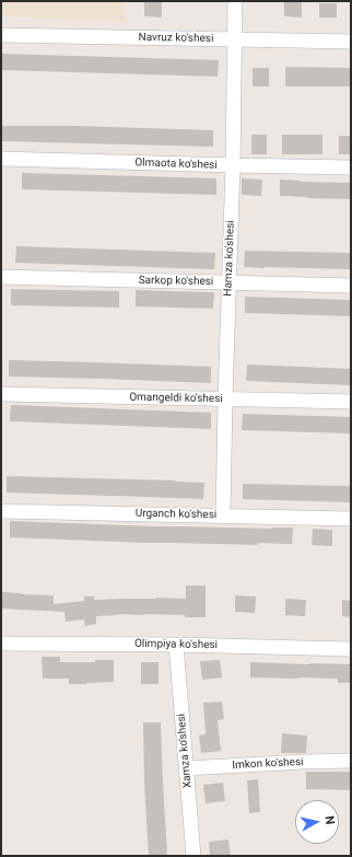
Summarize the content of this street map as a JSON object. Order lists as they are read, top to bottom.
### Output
{
  "streets": {
    "street": [
      "Navruz ko'shesi",
      "Olmaota ko'shesi",
      "Hamza ko'shesi",
      "Sarkop ko'shesi",
      "Omangeldi ko'shesi",
      "Urganch ko'shesi",
      "Olimpiya ko'shesi",
      "Xamza ko'shesi",
      "Imkon ko'shesi"
    ]
  },
  "crossings": [
    ["Navruz ko'shesi", "Hamza ko'shesi"],
    ["Olmaota ko'shesi", "Hamza ko'shesi"],
    ["Hamza ko'shesi", "Sarkop ko'shesi"],
    ["Hamza ko'shesi", "Omangeldi ko'shesi"],
    ["Hamza ko'shesi", "Urganch ko'shesi"],
    ["Olimpiya ko'shesi", "Xamza ko'shesi"],
    ["Xamza ko'shesi", "Imkon ko'shesi"]
  ],
  "north": "right"
}
